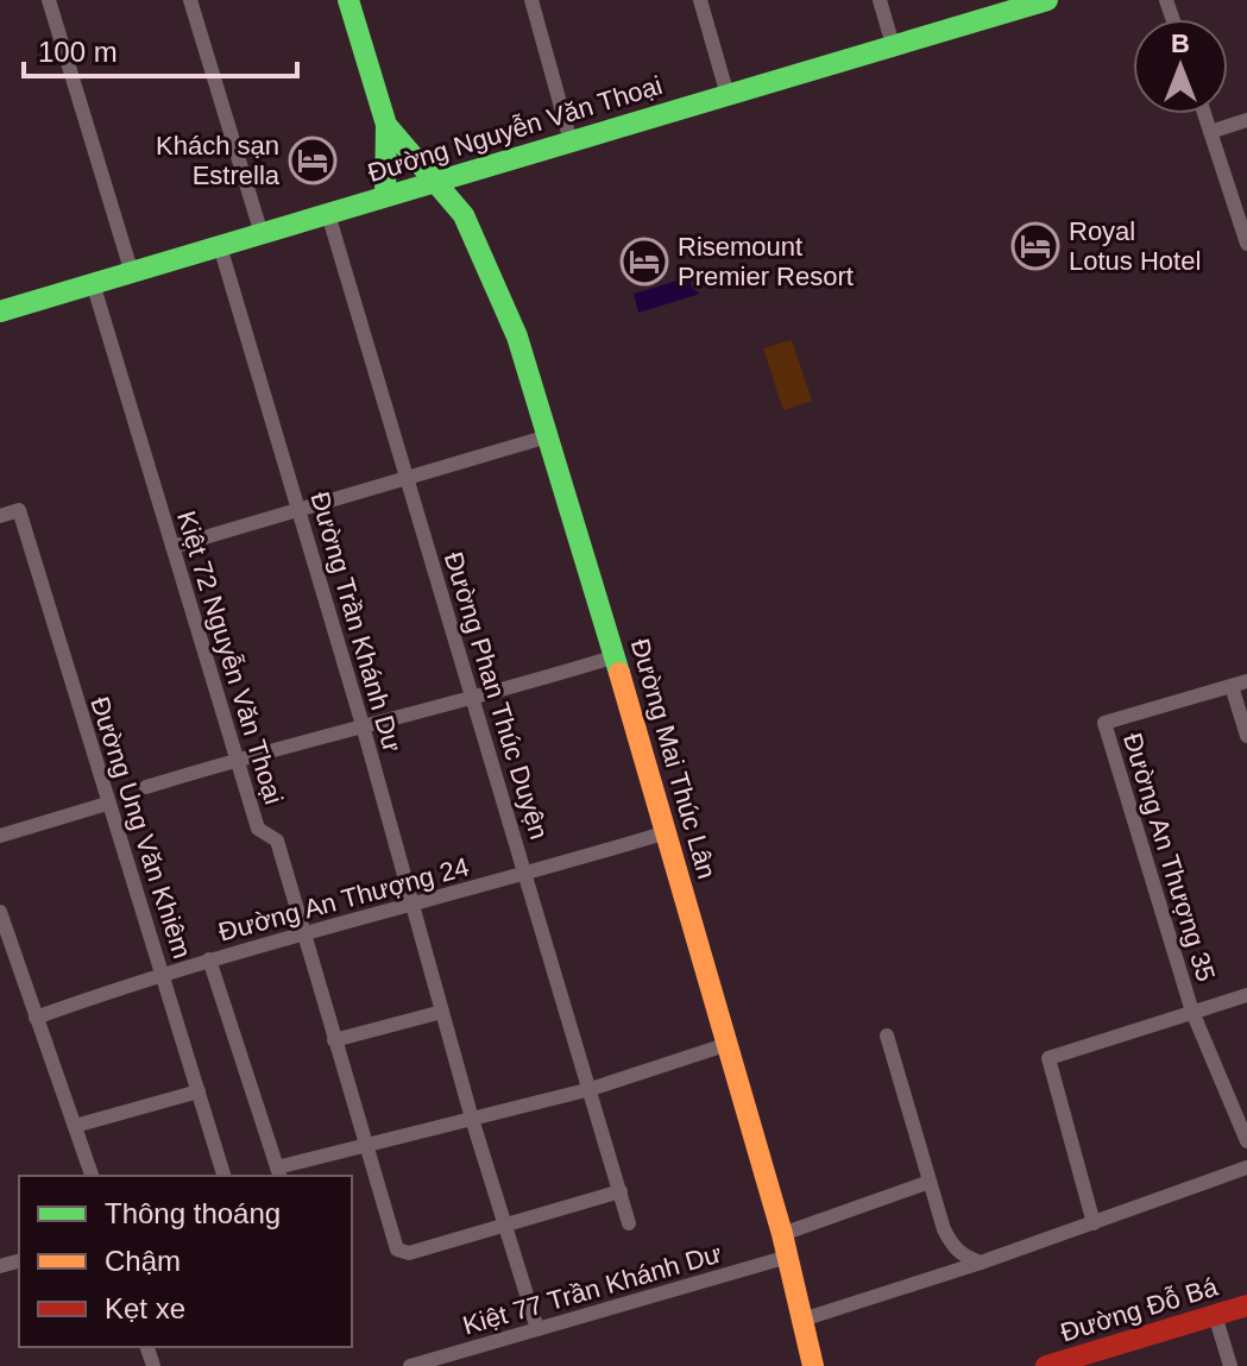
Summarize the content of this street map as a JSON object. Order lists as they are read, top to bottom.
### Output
{
  "streets": {
    "street": [
      "Đường Nguyễn Văn Thoại",
      "Đường Trần Khánh Dư",
      "Kiệt 72 Nguyễn Văn Thoại",
      "Đường Phan Thúc Duyện",
      "Đường Mai Thúc Lân",
      "Đường Ung Văn Khiêm",
      "Đường An Thượng 35",
      "Đường An Thượng 24",
      "Kiệt 77 Trần Khánh Dư",
      "Đường Đỗ Bá"
    ]
  },
  "crossings": [
    ["Đường Nguyễn Văn Thoại", "Đường Trần Khánh Dư"],
    ["Đường Nguyễn Văn Thoại", "Kiệt 72 Nguyễn Văn Thoại"],
    ["Đường Nguyễn Văn Thoại", "Đường Phan Thúc Duyện"],
    ["Đường Nguyễn Văn Thoại", "Đường Mai Thúc Lân"],
    ["Đường Trần Khánh Dư", "Kiệt 72 Nguyễn Văn Thoại"],
    ["Đường Trần Khánh Dư", "Đường An Thượng 24"],
    ["Đường Trần Khánh Dư", "Kiệt 77 Trần Khánh Dư"],
    ["Kiệt 72 Nguyễn Văn Thoại", "Đường An Thượng 24"],
    ["Đường Phan Thúc Duyện", "Đường An Thượng 24"],
    ["Đường Mai Thúc Lân", "Đường An Thượng 24"],
    ["Đường Mai Thúc Lân", "Kiệt 77 Trần Khánh Dư"],
    ["Đường Ung Văn Khiêm", "Đường An Thượng 24"]
  ],
  "places": {
    "hotel": ["Khách sạn Estrella", "Royal Lotus Hotel", "Risemount Premier Resort"]
  },
  "legend": ["Thông thoáng", "Chậm", "Kẹt xe"],
  "scale_bar": "100 m",
  "north": "top"
}
